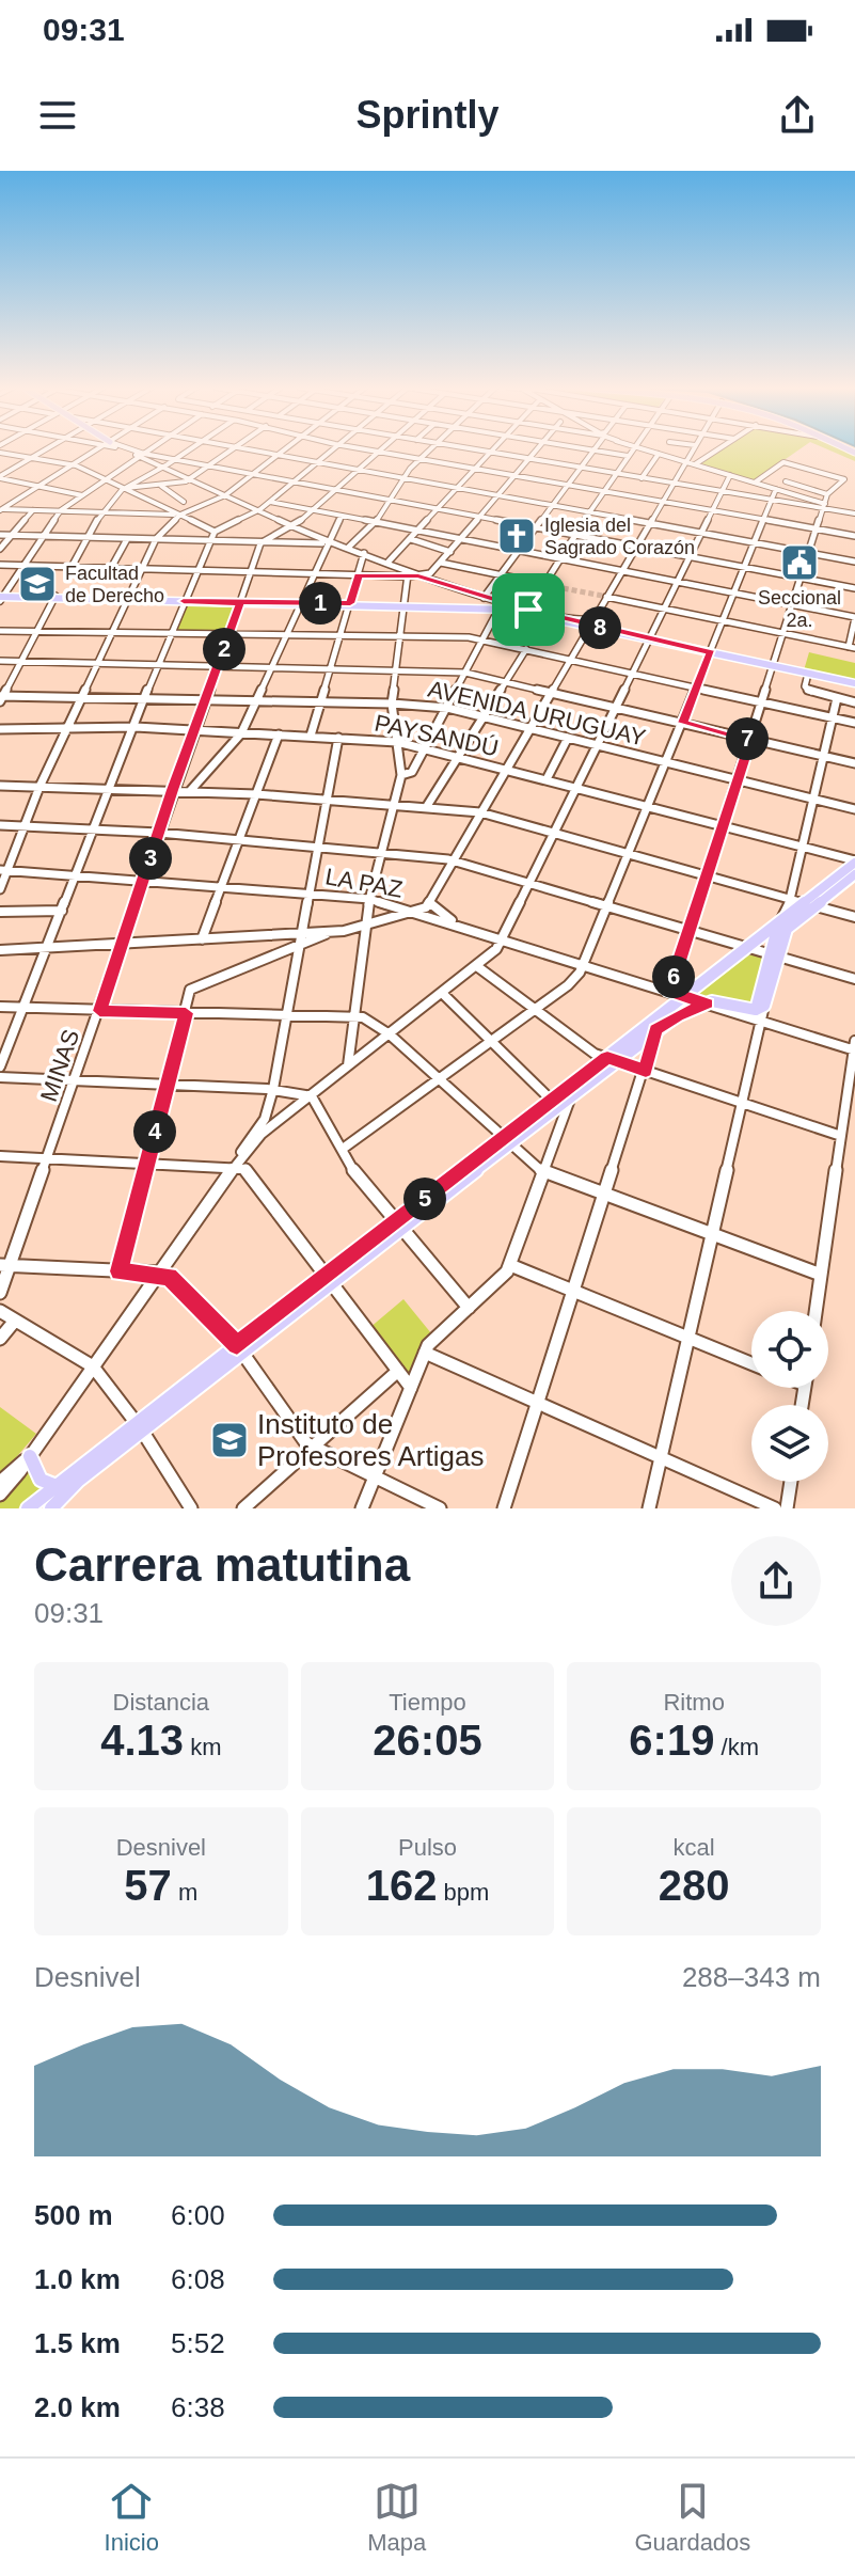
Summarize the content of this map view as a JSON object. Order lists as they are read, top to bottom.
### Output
{
  "streets": {
    "main road": ["LA PAZ"],
    "street": ["AVENIDA URUGUAY", "PAYSANDÚ", "MINAS"]
  },
  "crossings": [
    ["AVENIDA URUGUAY", "MINAS"],
    ["PAYSANDÚ", "MINAS"],
    ["LA PAZ", "MINAS"]
  ],
  "places": {
    "church": ["Iglesia del Sagrado Corazón"],
    "public building": ["Seccional 2a."],
    "school or university": ["Facultad de Derecho", "Instituto de Profesores Artigas"]
  },
  "page": {
    "status": "09:31",
    "header": "Sprintly",
    "pins": [
      "1",
      "8",
      "2",
      "7",
      "3",
      "6",
      "4",
      "5"
    ],
    "heading": ["Carrera matutina", "09:31"],
    "stats": [
      ["Distancia", "4.13 km"],
      ["Tiempo", "26:05"],
      ["Ritmo", "6:19 /km"],
      ["Desnivel", "57 m"],
      ["Pulso", "162 bpm"],
      ["kcal", "280"]
    ],
    "chart": ["Desnivel", "288–343 m"],
    "list": [
      {
        "name": "500 m",
        "note": "6:00"
      },
      {
        "name": "1.0 km",
        "note": "6:08"
      },
      {
        "name": "1.5 km",
        "note": "5:52"
      },
      {
        "name": "2.0 km",
        "note": "6:38"
      }
    ],
    "tabs": ["Inicio", "Mapa", "Guardados"]
  }
}
